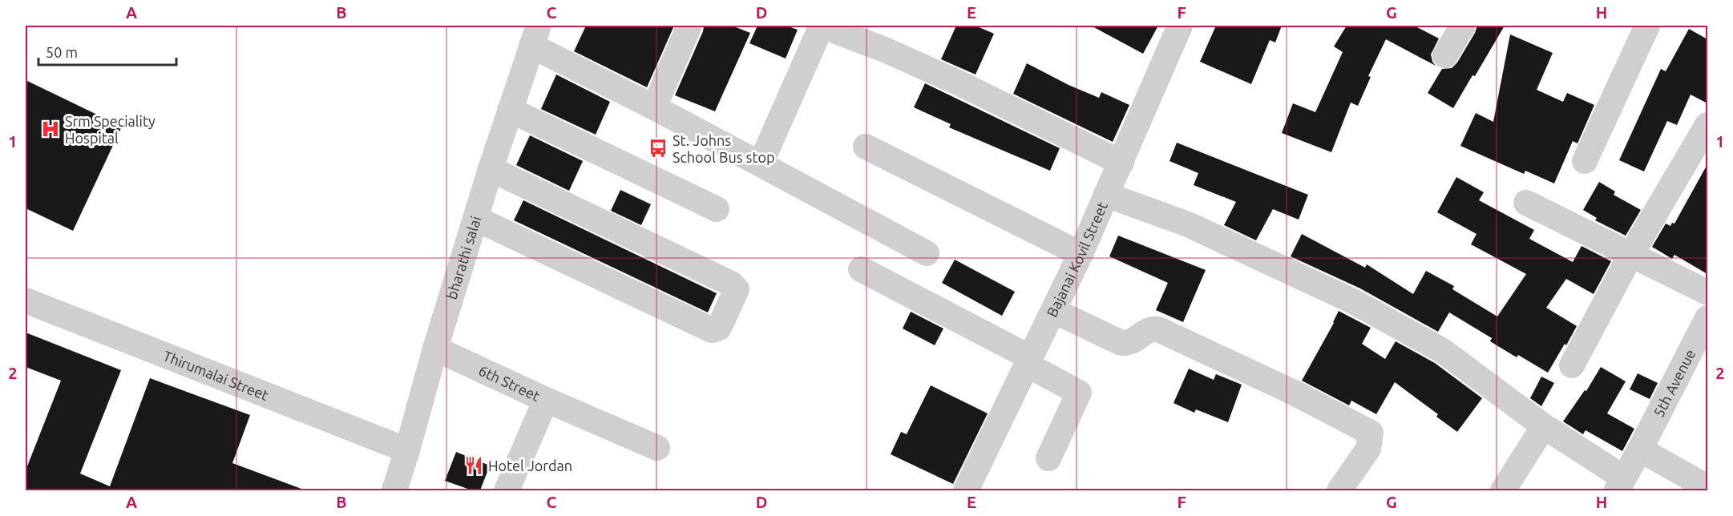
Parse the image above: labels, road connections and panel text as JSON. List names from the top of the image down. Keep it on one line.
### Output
{"streets":{"street":["bharathi salai","Bajanai Kovil Street","Thirumalai Street","6th Street","5th Avenue"]},"crossings":[["bharathi salai","Thirumalai Street"],["bharathi salai","6th Street"]],"places":{"hospital":["Srm Speciality Hospital"],"bus stop":["St. Johns School Bus stop"],"restaurant":["Hotel Jordan"]},"scale_bar":"50 m","grid":{"columns":["A","B","C","D","E","F","G","H"],"rows":["1","2"]}}
